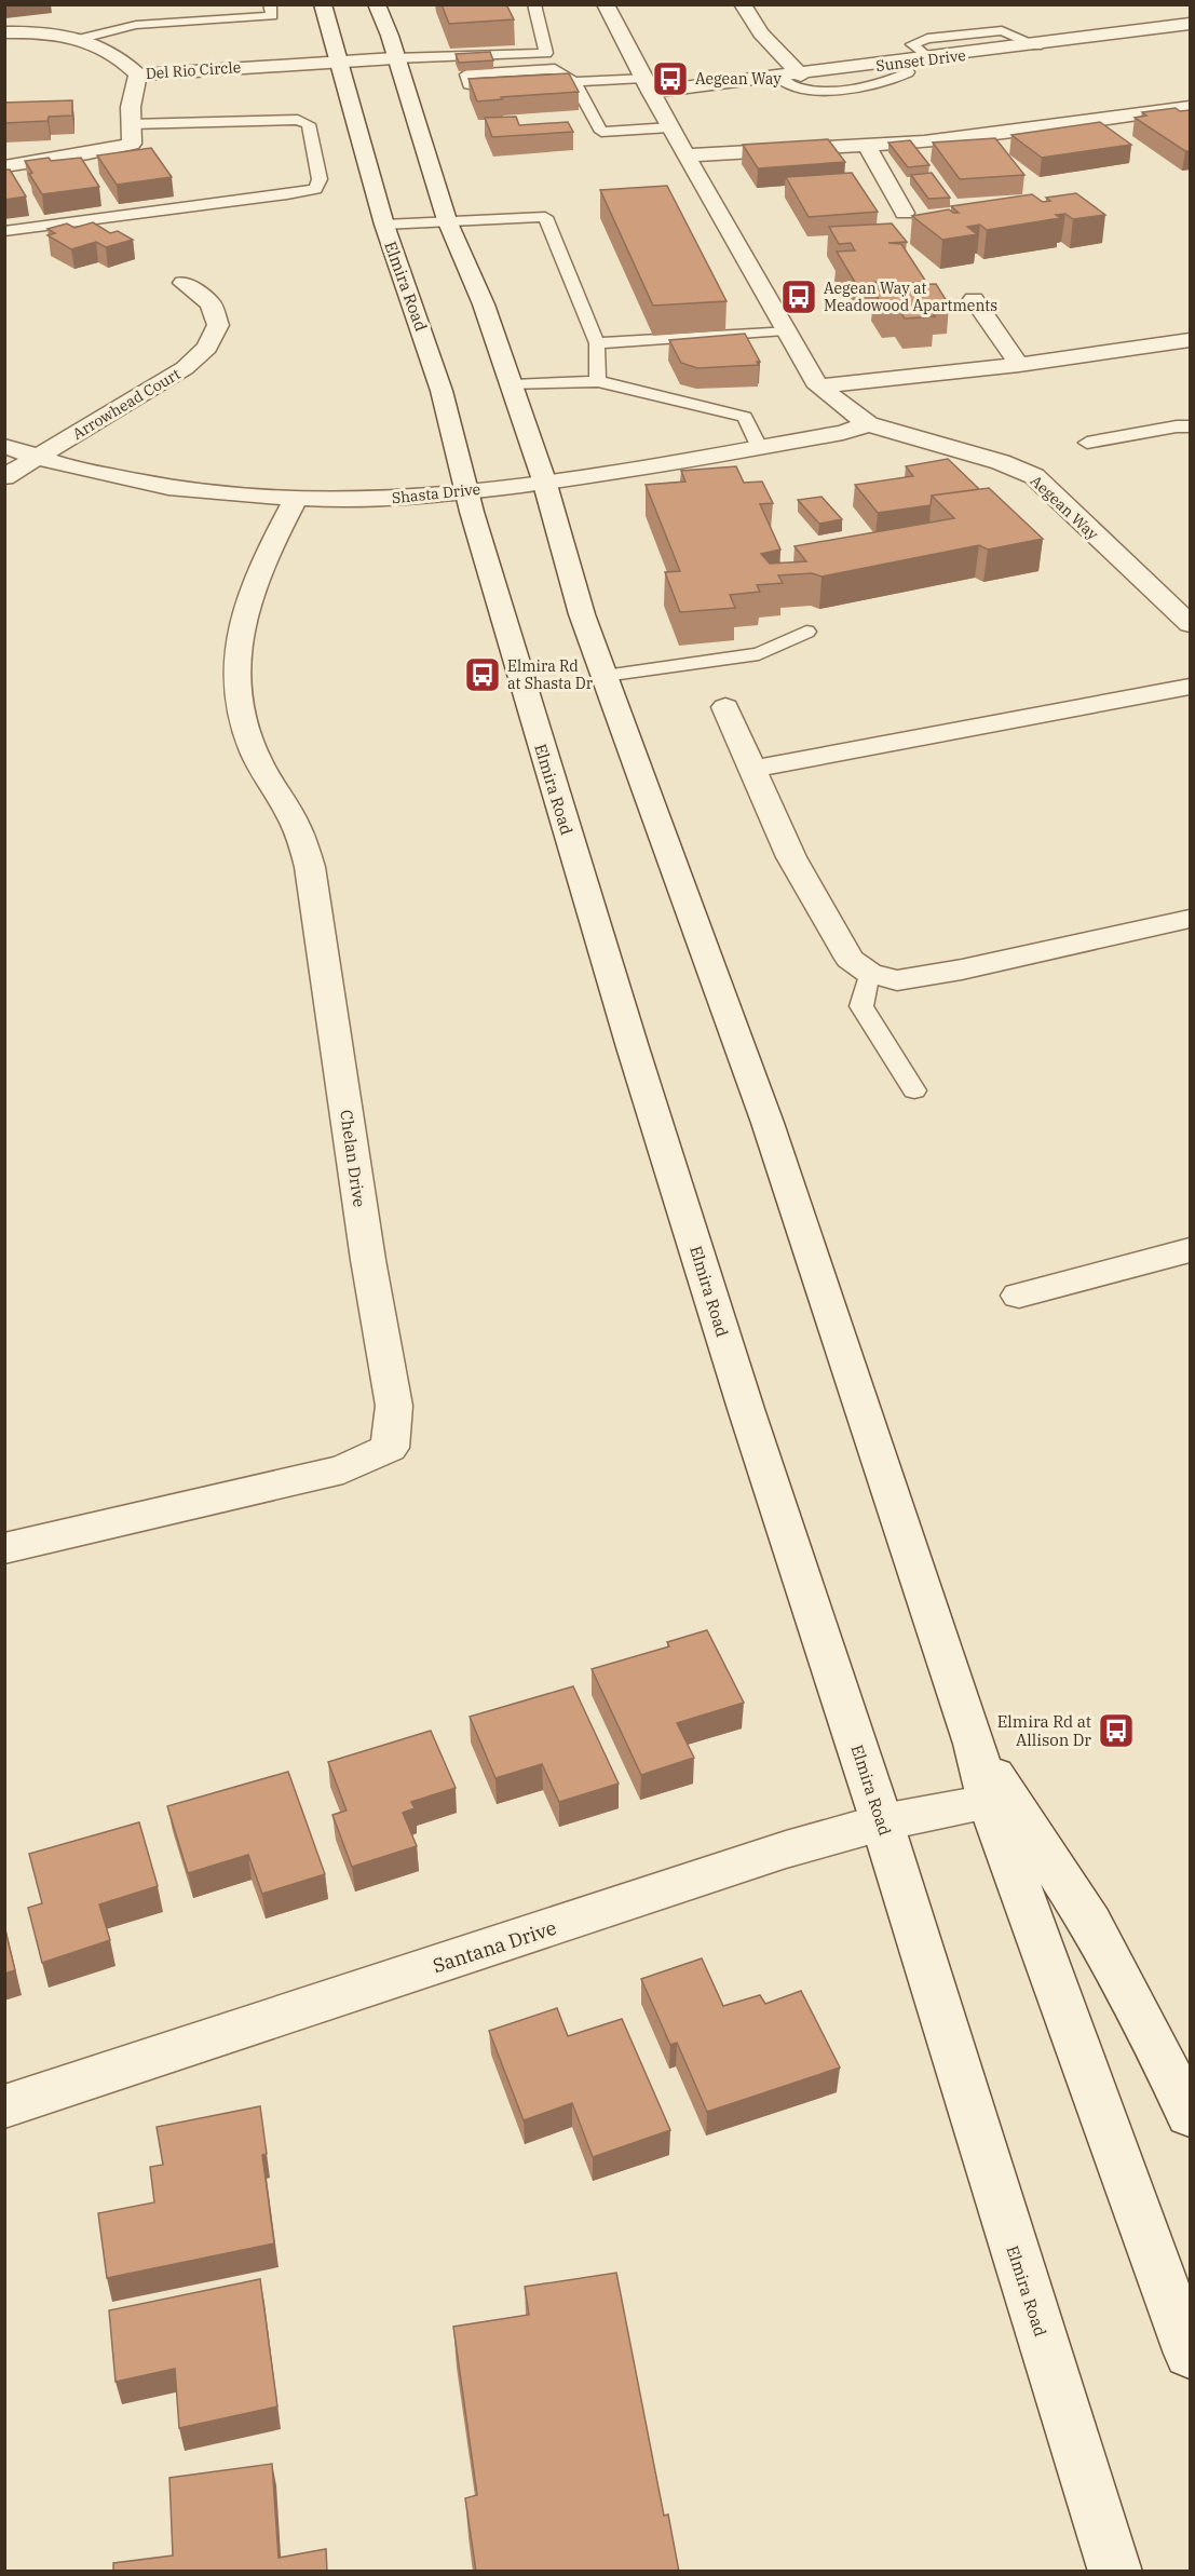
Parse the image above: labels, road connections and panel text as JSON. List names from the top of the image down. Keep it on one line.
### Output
{"streets":{"street":["Sunset Drive","Del Rio Circle","Elmira Road","Arrowhead Court","Shasta Drive","Aegean Way","Chelan Drive","Santana Drive"]},"crossings":[["Sunset Drive","Aegean Way"],["Del Rio Circle","Elmira Road"],["Elmira Road","Shasta Drive"],["Elmira Road","Santana Drive"],["Arrowhead Court","Shasta Drive"],["Shasta Drive","Aegean Way"],["Shasta Drive","Chelan Drive"]],"places":{"bus stop":["Aegean Way","Aegean Way at Meadowood Apartments","Elmira Rd at Shasta Dr","Elmira Rd at Allison Dr"]}}
